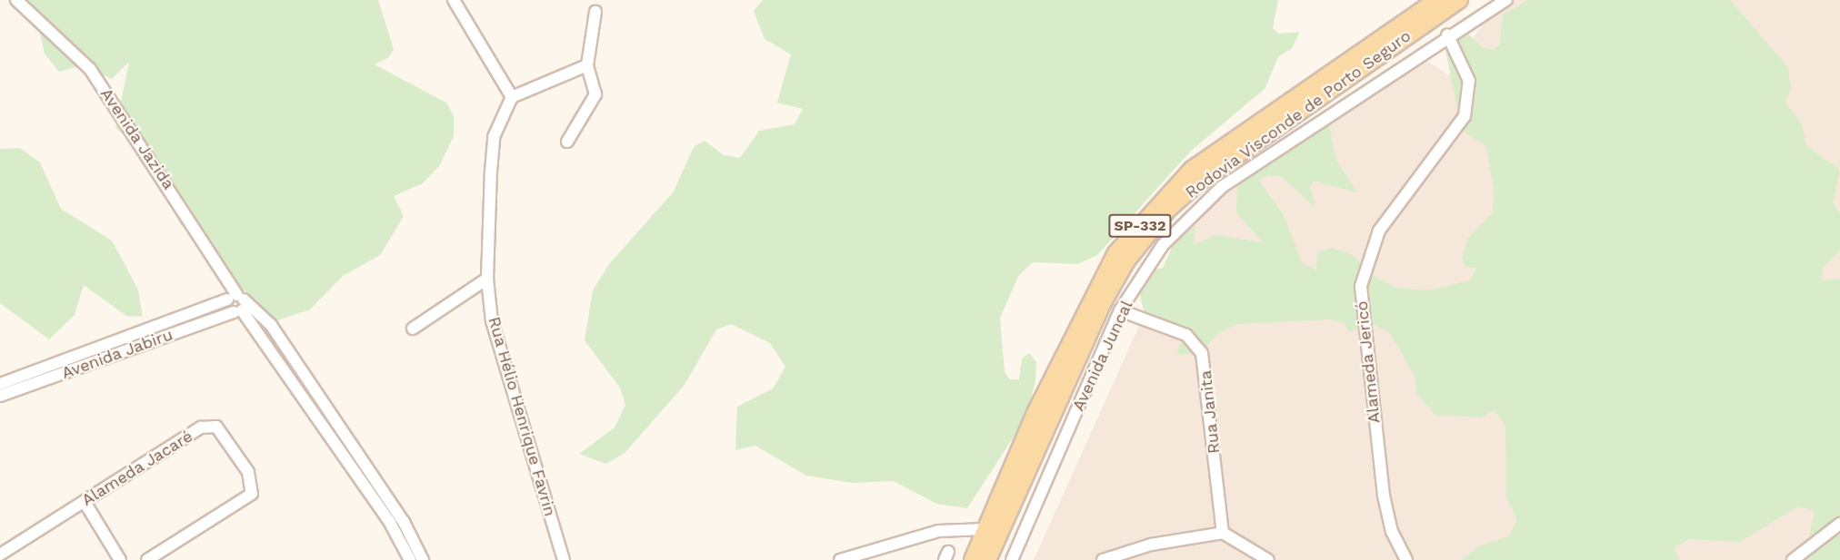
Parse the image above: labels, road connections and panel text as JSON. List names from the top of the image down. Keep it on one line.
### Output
{"streets":{"main road":["Rodovia Visconde de Porto Seguro","SP-332"],"street":["Avenida Jazida","Avenida Jabiru","Avenida Juncal","Alameda Jericó","Rua Janita","Rua Hélio Henrique Favrin","Alameda Jacaré"]},"crossings":[["Avenida Jazida","Avenida Jabiru"],["Avenida Juncal","Alameda Jericó"],["Avenida Juncal","Rua Janita"]]}
